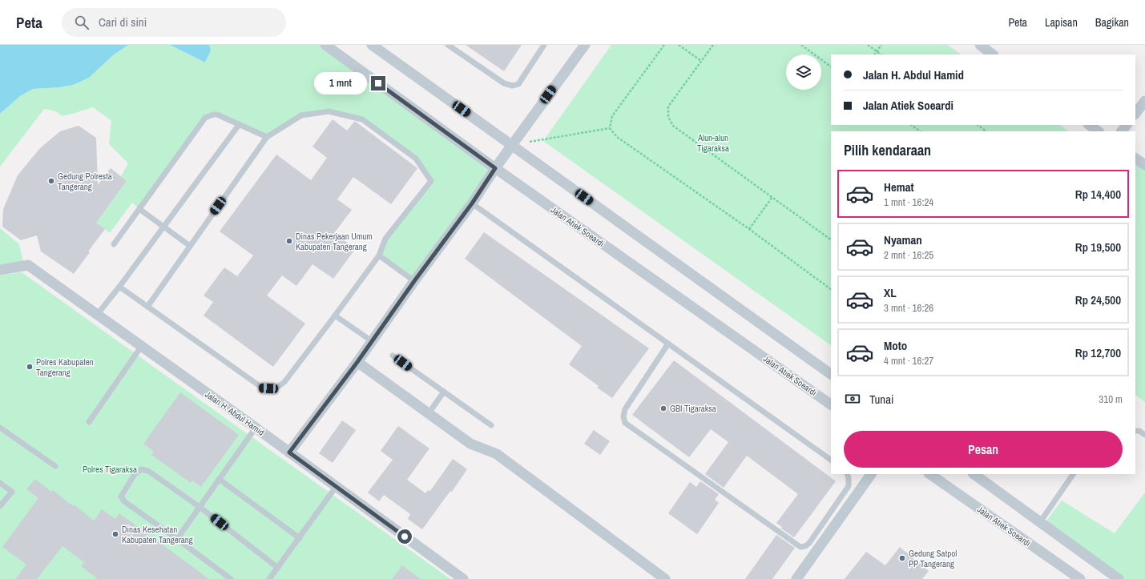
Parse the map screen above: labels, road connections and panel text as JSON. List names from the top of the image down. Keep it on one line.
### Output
{"streets":{"street":["Jalan Atiek Soeardi","Jalan H. Abdul Hamid"]},"parks":["Alun-alun Tigaraksa","Polres Tigaraksa"],"places":["Gedung Polresta Tangerang","Dinas Pekerjaan Umum Kabupaten Tangerang","Polres Kabupaten Tangerang","GBI Tigaraksa","Dinas Kesehatan Kabupaten Tangerang","Gedung Satpol PP Tangerang"],"page":{"header":"Peta","search":"Cari di sini","nav":["Peta","Lapisan","Bagikan"],"banner":["Jalan H. Abdul Hamid","Jalan Atiek Soeardi"],"bubble":"1 mnt","heading":"Pilih kendaraan","list":[{"name":"Hemat","note":"1 mnt · 16:24","value":"Rp 14,400"},{"name":"Nyaman","note":"2 mnt · 16:25","value":"Rp 19,500"},{"name":"XL","note":"3 mnt · 16:26","value":"Rp 24,500"},{"name":"Moto","note":"4 mnt · 16:27","value":"Rp 12,700"}],"pay":["Tunai","310 m"],"buttons":"Pesan"}}
